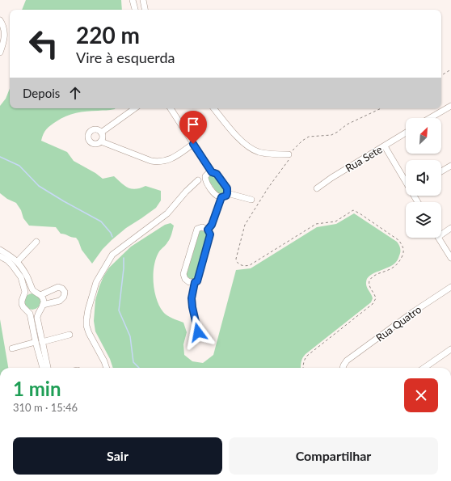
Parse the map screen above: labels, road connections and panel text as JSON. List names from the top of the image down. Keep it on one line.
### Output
{"streets":{"street":["Rua Sete","Rua Quatro"]},"north":"top right","page":{"turn":["220 m","Vire à esquerda"],"then":"Depois","heading":["1 min","310 m · 15:46"],"buttons":["Sair","Compartilhar"]}}
